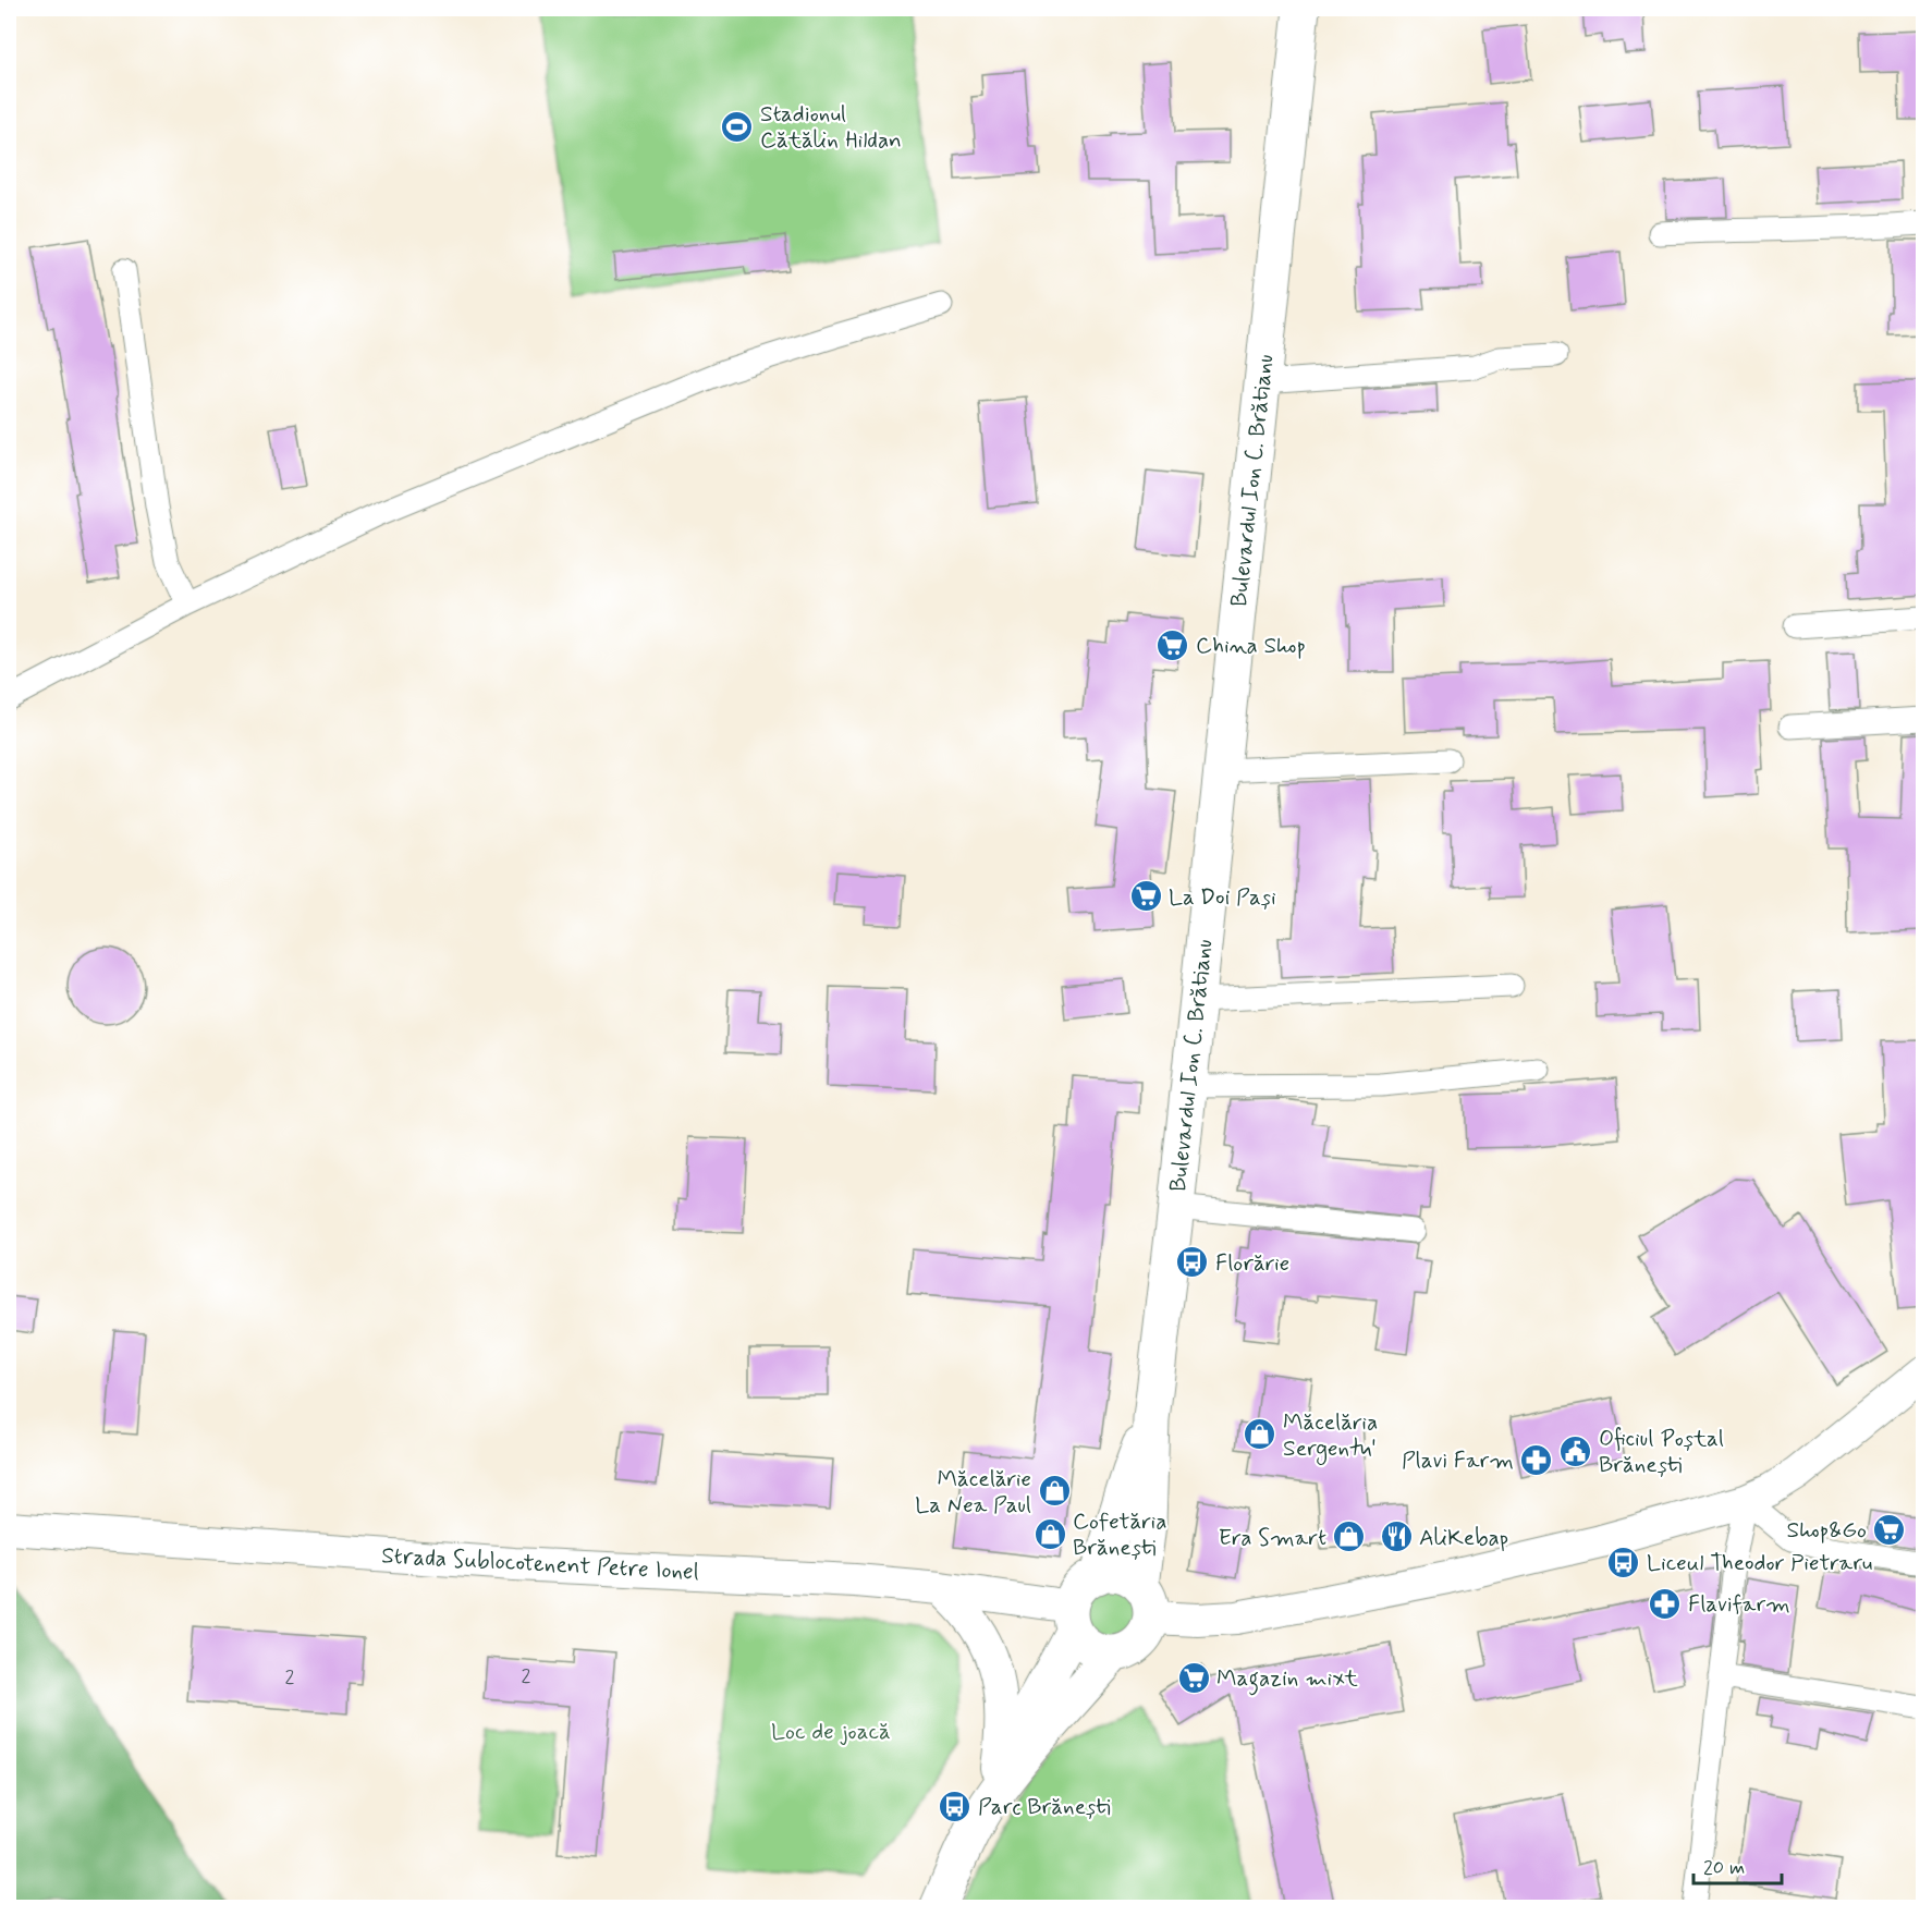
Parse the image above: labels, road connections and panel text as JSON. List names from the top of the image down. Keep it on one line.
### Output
{"streets":{"main road":["Bulevardul Ion C. Brătianu","Strada Sublocotenent Petre Ionel"]},"crossings":[["Bulevardul Ion C. Brătianu","Strada Sublocotenent Petre Ionel"]],"parks":["Loc de joacă"],"places":{"sports":["Stadionul Cătălin Hildan"],"supermarket":["China Shop","La Doi Pași","Shop&Go","Magazin mixt"],"bus stop":["Florărie","Liceul Theodor Pietraru","Parc Brănești"],"shop":["Măcelăria Sergentu'","Măcelărie La Nea Paul","Cofetăria Brănești","Era Smart"],"public building":["Oficiul Poștal Brănești"],"pharmacy":["Plavi Farm","Flavifarm"],"restaurant":["AliKebap"]},"house_numbers":["2","2"],"scale_bar":"20 m"}
